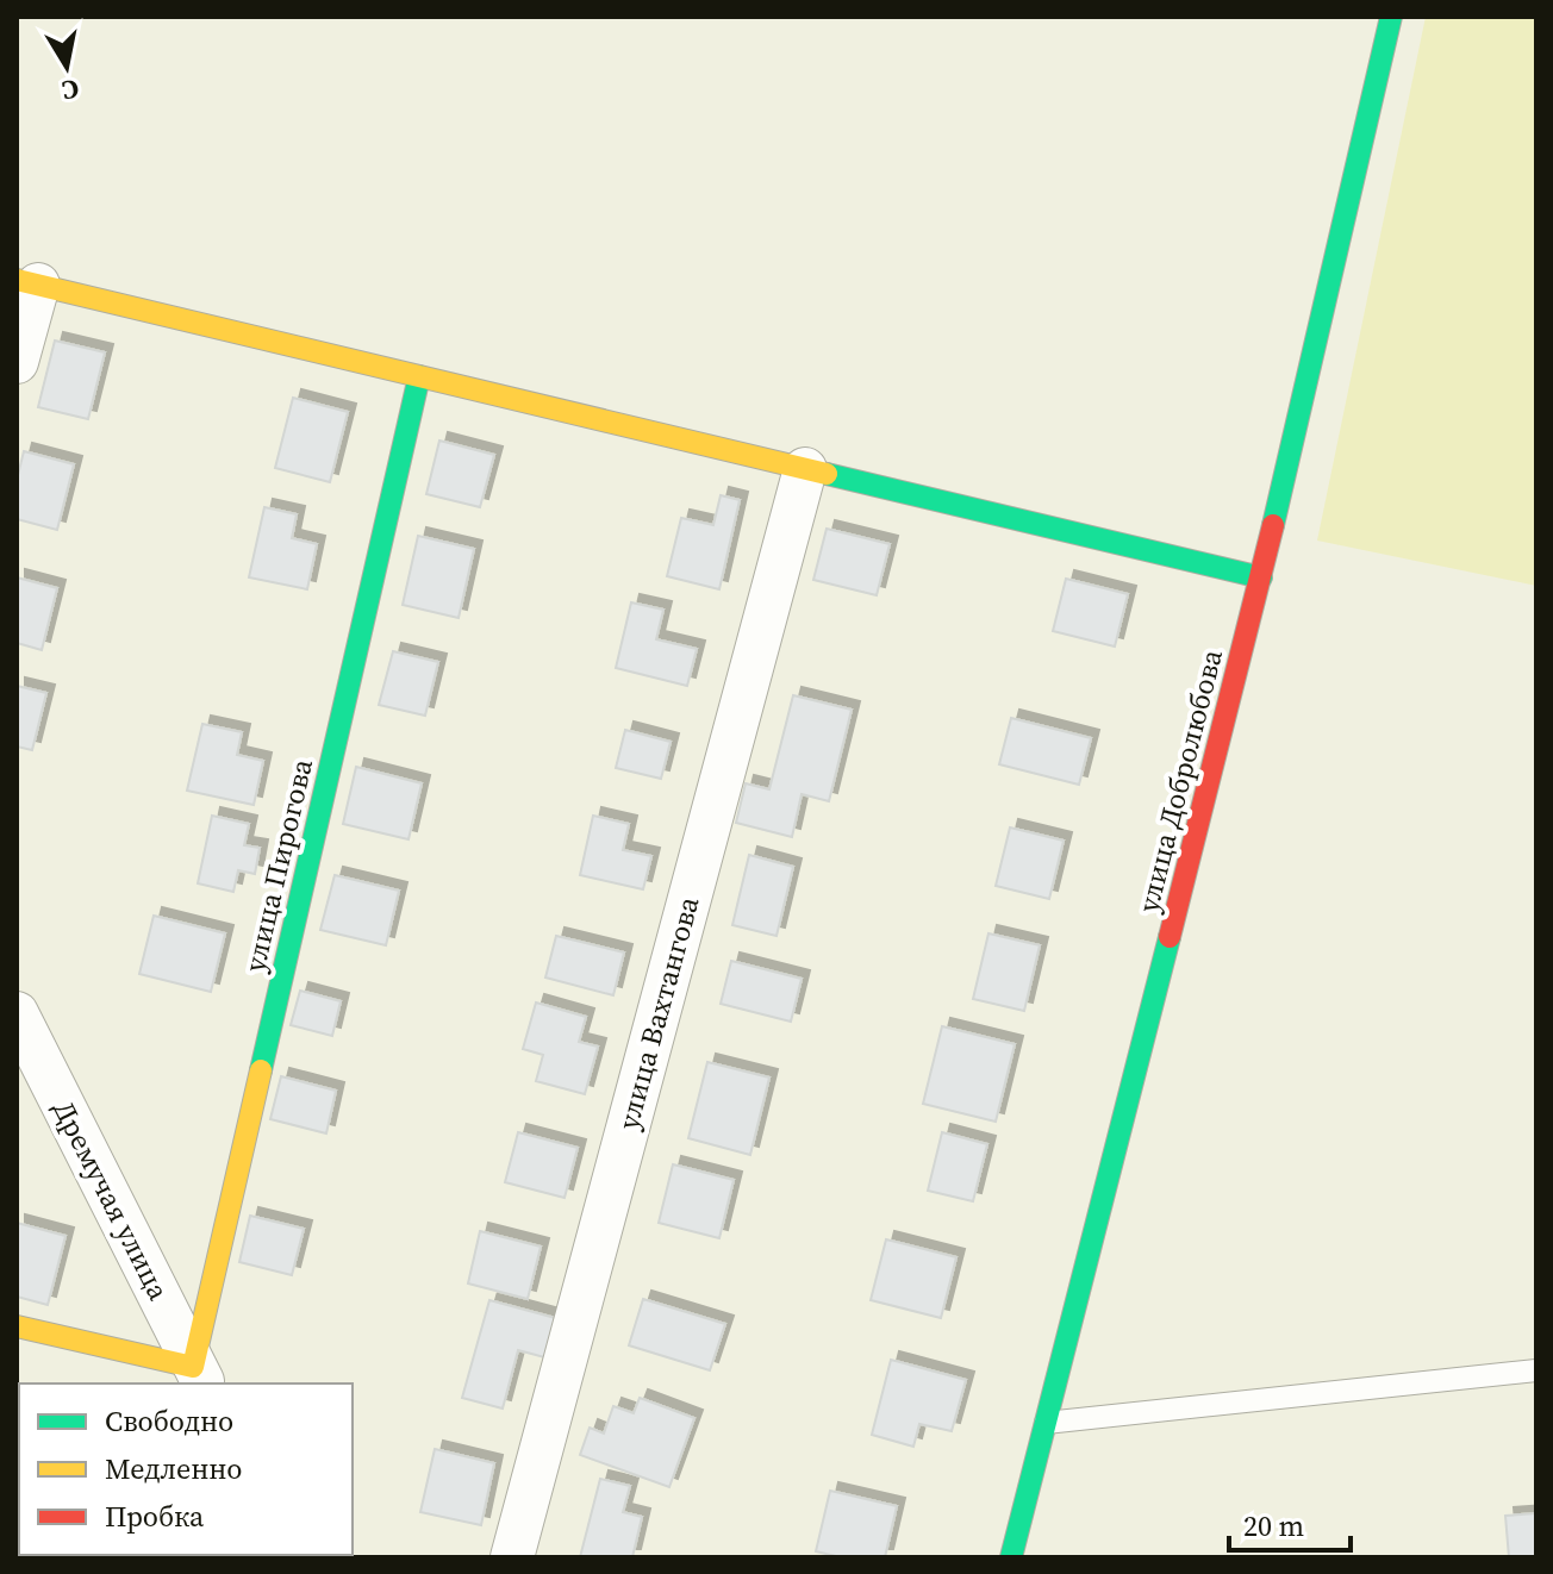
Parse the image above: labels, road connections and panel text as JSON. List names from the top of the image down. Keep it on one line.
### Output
{"streets":{"street":["улица Добролюбова","улица Пирогова","улица Вахтангова","Дремучая улица"]},"crossings":[["улица Пирогова","Дремучая улица"]],"legend":["Свободно","Медленно","Пробка"],"scale_bar":"20 m","north":"bottom"}
